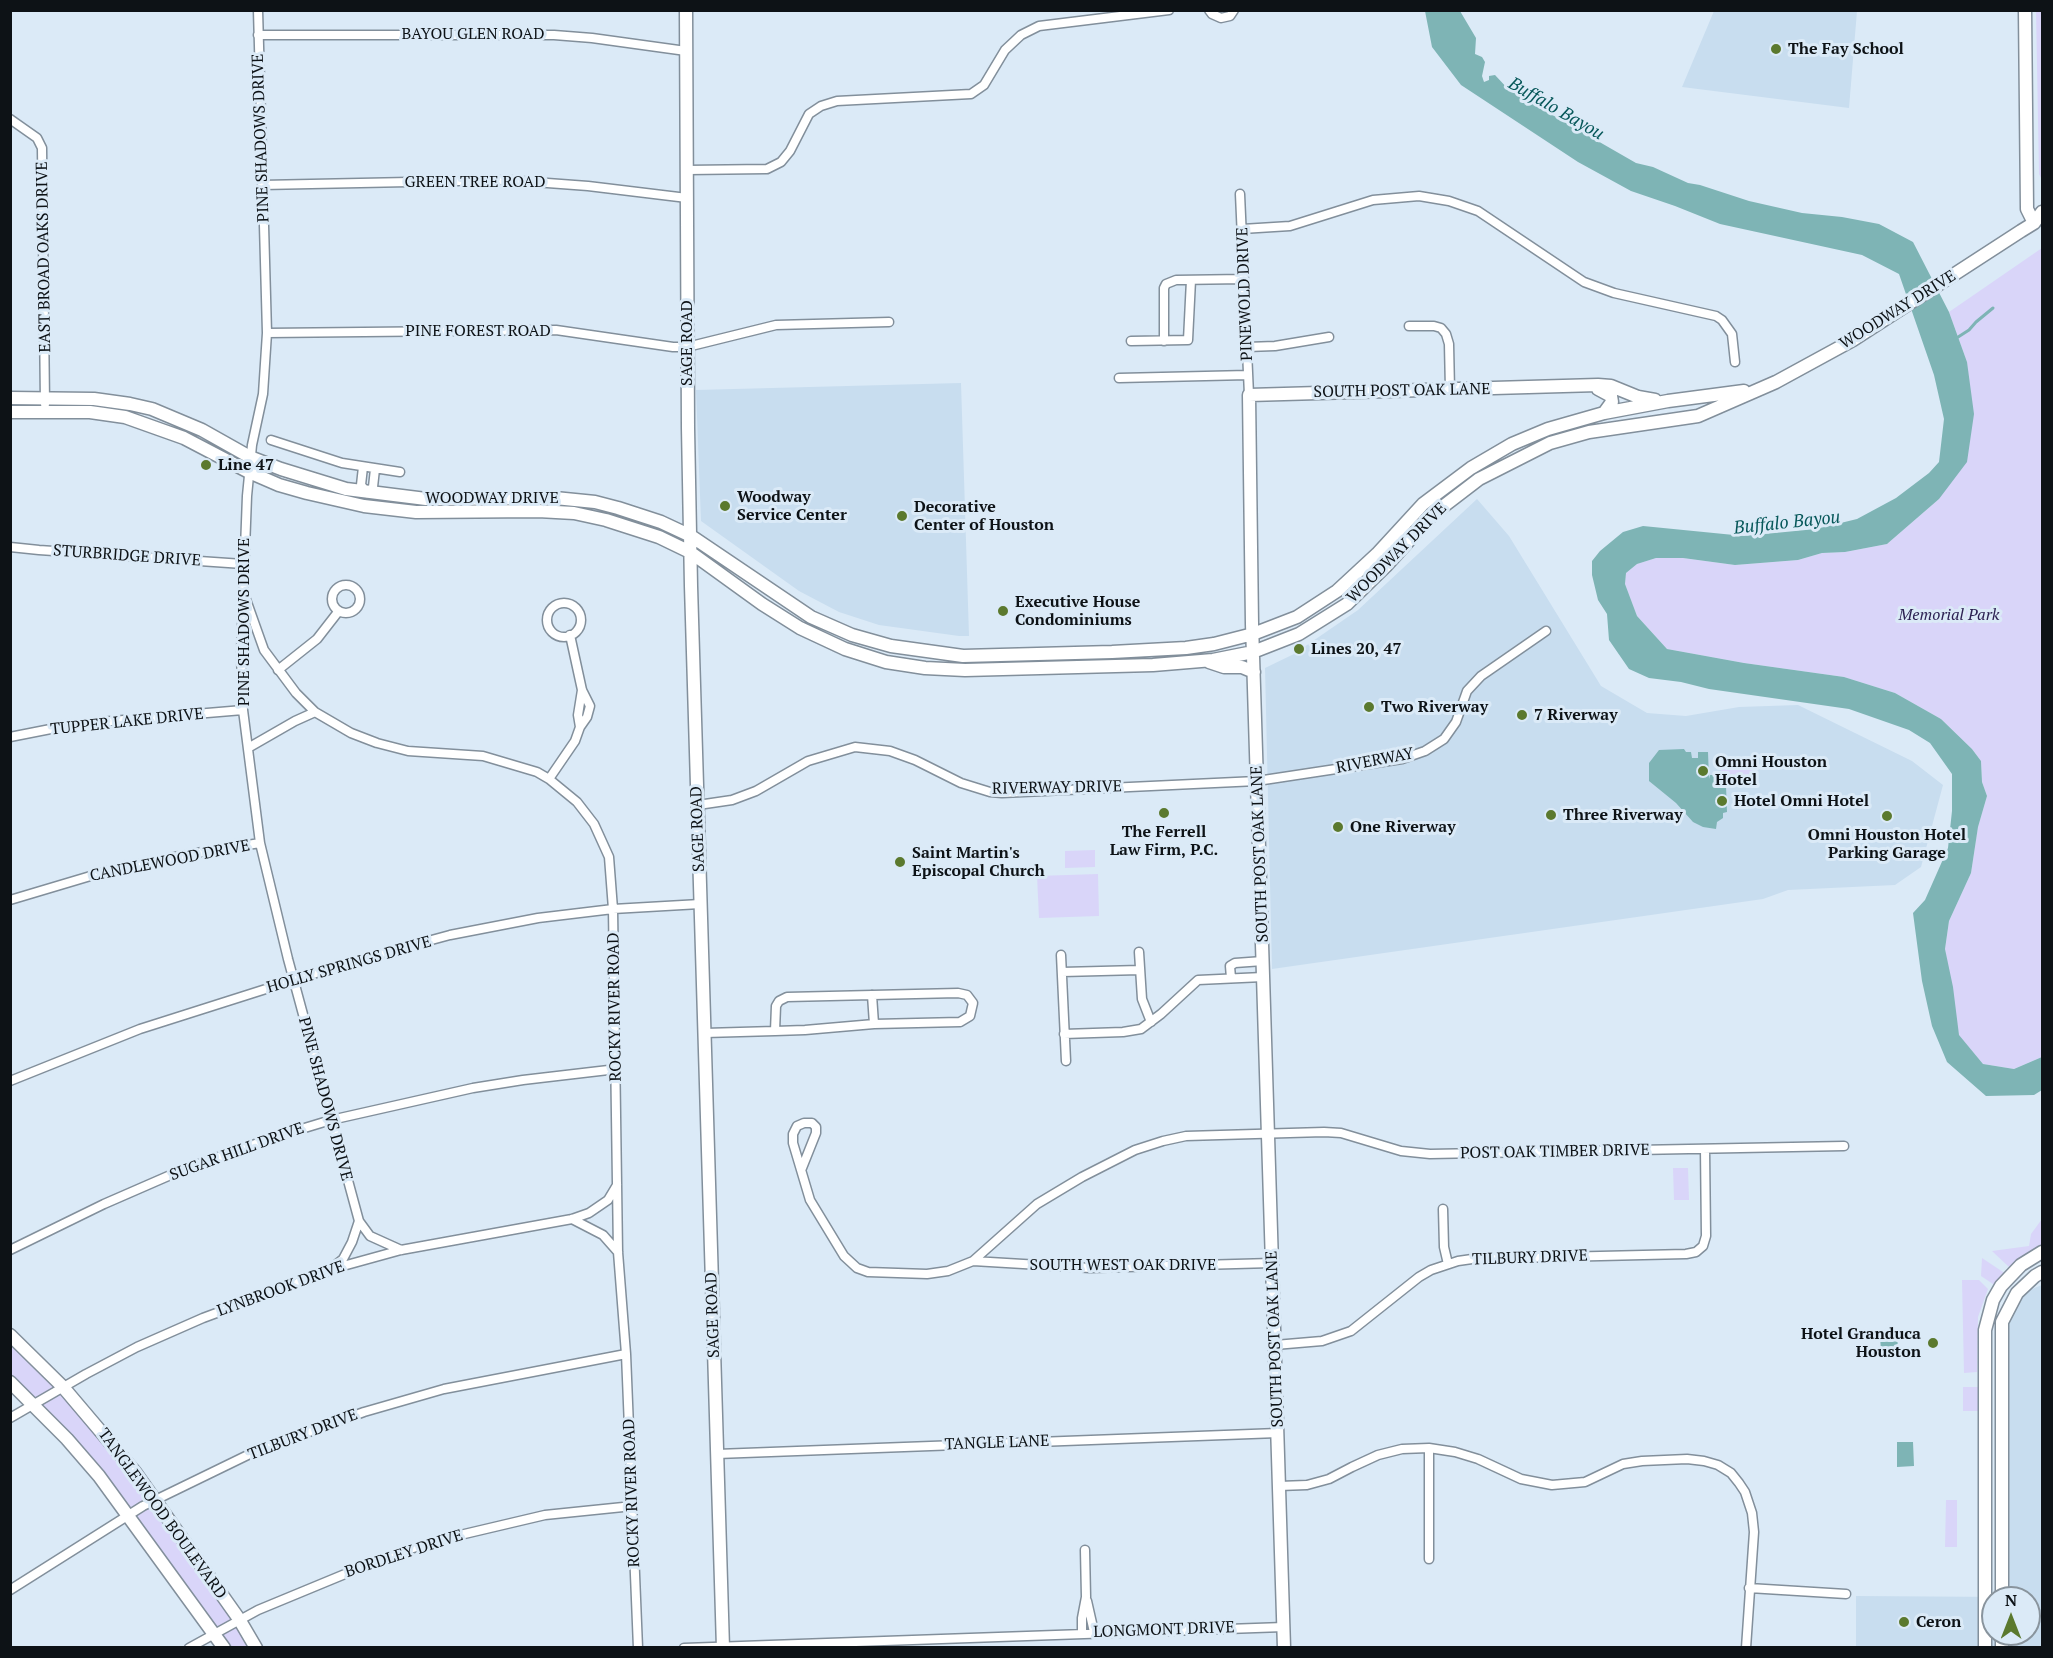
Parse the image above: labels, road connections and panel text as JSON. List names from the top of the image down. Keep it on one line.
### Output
{"streets":{"main road":["WOODWAY DRIVE","SAGE ROAD","SOUTH POST OAK LANE","TANGLEWOOD BOULEVARD"],"street":["BAYOU GLEN ROAD","PINE SHADOWS DRIVE","GREEN TREE ROAD","EAST BROAD OAKS DRIVE","PINEWOLD DRIVE","PINE FOREST ROAD","STURBRIDGE DRIVE","TUPPER LAKE DRIVE","RIVERWAY","RIVERWAY DRIVE","CANDLEWOOD DRIVE","HOLLY SPRINGS DRIVE","ROCKY RIVER ROAD","SUGAR HILL DRIVE","POST OAK TIMBER DRIVE","TILBURY DRIVE","SOUTH WEST OAK DRIVE","LYNBROOK DRIVE","TANGLE LANE","BORDLEY DRIVE","LONGMONT DRIVE"]},"crossings":[["BAYOU GLEN ROAD","PINE SHADOWS DRIVE"],["BAYOU GLEN ROAD","SAGE ROAD"],["PINE SHADOWS DRIVE","GREEN TREE ROAD"],["PINE SHADOWS DRIVE","WOODWAY DRIVE"],["PINE SHADOWS DRIVE","PINE FOREST ROAD"],["PINE SHADOWS DRIVE","STURBRIDGE DRIVE"],["PINE SHADOWS DRIVE","TUPPER LAKE DRIVE"],["PINE SHADOWS DRIVE","CANDLEWOOD DRIVE"],["PINE SHADOWS DRIVE","HOLLY SPRINGS DRIVE"],["PINE SHADOWS DRIVE","ROCKY RIVER ROAD"],["PINE SHADOWS DRIVE","SUGAR HILL DRIVE"],["GREEN TREE ROAD","SAGE ROAD"],["EAST BROAD OAKS DRIVE","WOODWAY DRIVE"],["PINEWOLD DRIVE","SOUTH POST OAK LANE"],["WOODWAY DRIVE","SAGE ROAD"],["WOODWAY DRIVE","SOUTH POST OAK LANE"],["PINE FOREST ROAD","SAGE ROAD"],["SAGE ROAD","RIVERWAY DRIVE"],["SAGE ROAD","HOLLY SPRINGS DRIVE"],["SAGE ROAD","TANGLE LANE"],["SAGE ROAD","LONGMONT DRIVE"],["SOUTH POST OAK LANE","RIVERWAY"],["SOUTH POST OAK LANE","RIVERWAY DRIVE"],["SOUTH POST OAK LANE","POST OAK TIMBER DRIVE"],["SOUTH POST OAK LANE","TILBURY DRIVE"],["SOUTH POST OAK LANE","SOUTH WEST OAK DRIVE"],["SOUTH POST OAK LANE","TANGLE LANE"],["SOUTH POST OAK LANE","LONGMONT DRIVE"],["RIVERWAY","RIVERWAY DRIVE"],["HOLLY SPRINGS DRIVE","ROCKY RIVER ROAD"],["ROCKY RIVER ROAD","SUGAR HILL DRIVE"],["ROCKY RIVER ROAD","TILBURY DRIVE"],["ROCKY RIVER ROAD","LYNBROOK DRIVE"],["ROCKY RIVER ROAD","BORDLEY DRIVE"],["POST OAK TIMBER DRIVE","TILBURY DRIVE"],["POST OAK TIMBER DRIVE","SOUTH WEST OAK DRIVE"],["TILBURY DRIVE","TANGLEWOOD BOULEVARD"],["LYNBROOK DRIVE","TANGLEWOOD BOULEVARD"],["TANGLEWOOD BOULEVARD","BORDLEY DRIVE"]],"water":["Buffalo Bayou"],"parks":["Memorial Park"],"places":["The Fay School","Line 47","Woodway Service Center","Decorative Center of Houston","Executive House Condominiums","Lines 20, 47","Two Riverway","7 Riverway","Omni Houston Hotel","Hotel Omni Hotel","The Ferrell Law Firm, P.C.","Three Riverway","Omni Houston Hotel Parking Garage","One Riverway","Saint Martin's Episcopal Church","Hotel Granduca Houston","Ceron"],"north":"top"}
